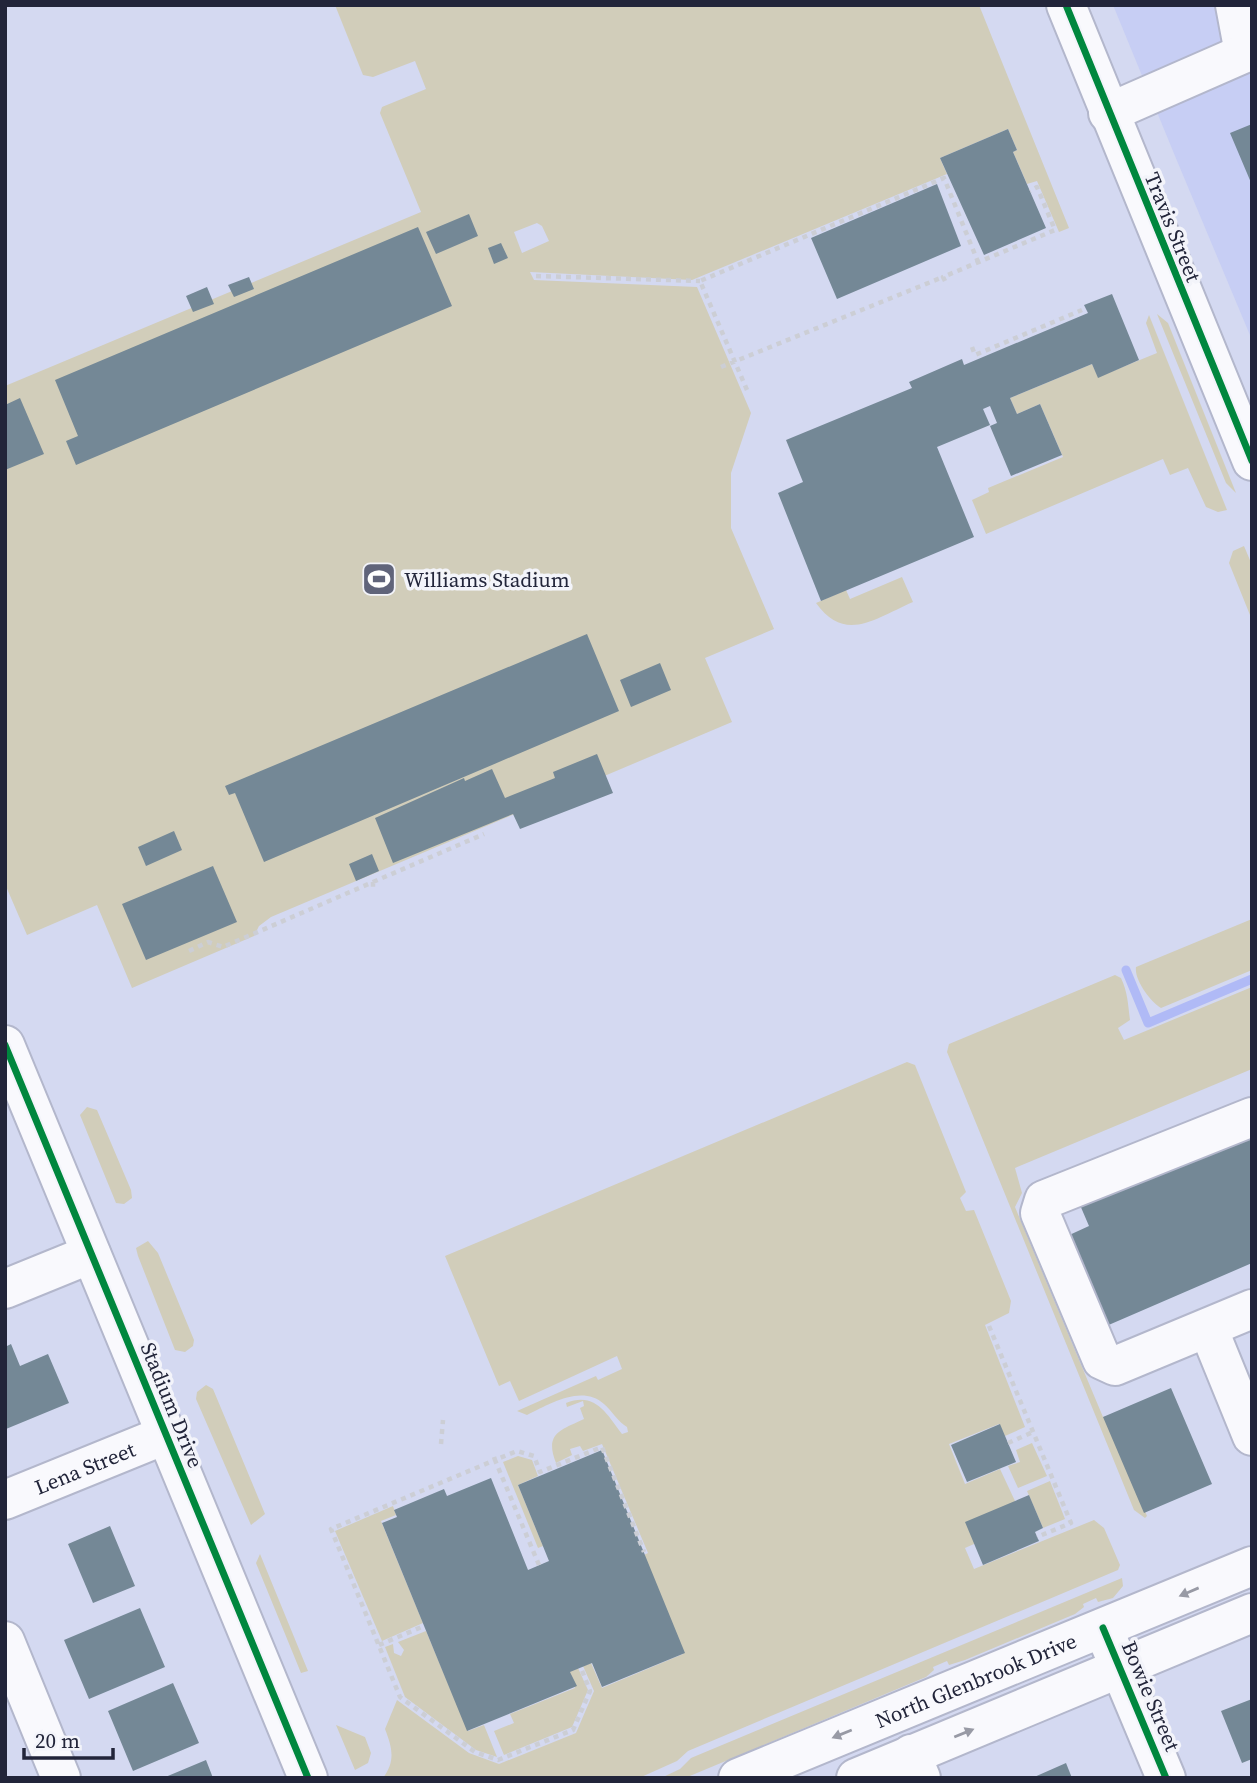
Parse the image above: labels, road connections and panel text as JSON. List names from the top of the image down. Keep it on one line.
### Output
{"streets":{"street":["Travis Street","Stadium Drive","Lena Street","North Glenbrook Drive","Bowie Street"]},"crossings":[["Stadium Drive","Lena Street"],["North Glenbrook Drive","Bowie Street"]],"places":{"sports":["Williams Stadium"]},"scale_bar":"20 m"}
